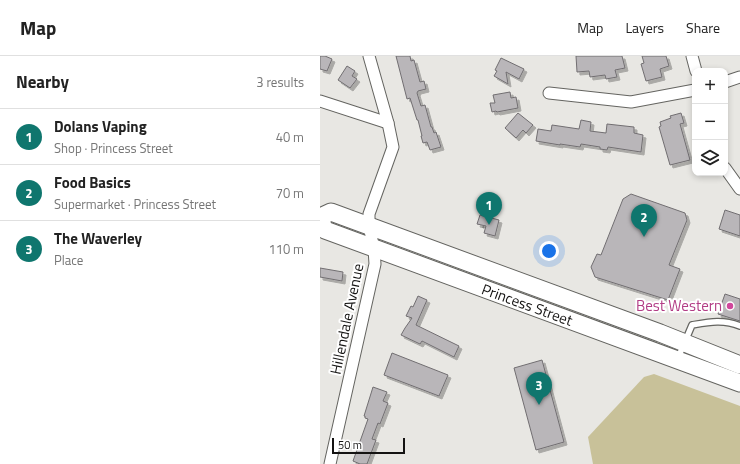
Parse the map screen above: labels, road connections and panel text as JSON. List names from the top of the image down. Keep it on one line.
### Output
{"streets":{"main road":["Princess Street"],"street":["Hillendale Avenue"]},"crossings":[["Princess Street","Hillendale Avenue"]],"places":["Best Western"],"scale_bar":"50 m","page":{"header":"Map","nav":["Map","Layers","Share"],"heading":["Nearby","3 results"],"map_buttons":["+","−"],"list":[{"mark":"1","name":"Dolans Vaping","note":"Shop · Princess Street","value":"40 m"},{"mark":"2","name":"Food Basics","note":"Supermarket · Princess Street","value":"70 m"},{"mark":"3","name":"The Waverley","note":"Place","value":"110 m"}],"pins":["1","2","3"],"scale":"50 m"}}
